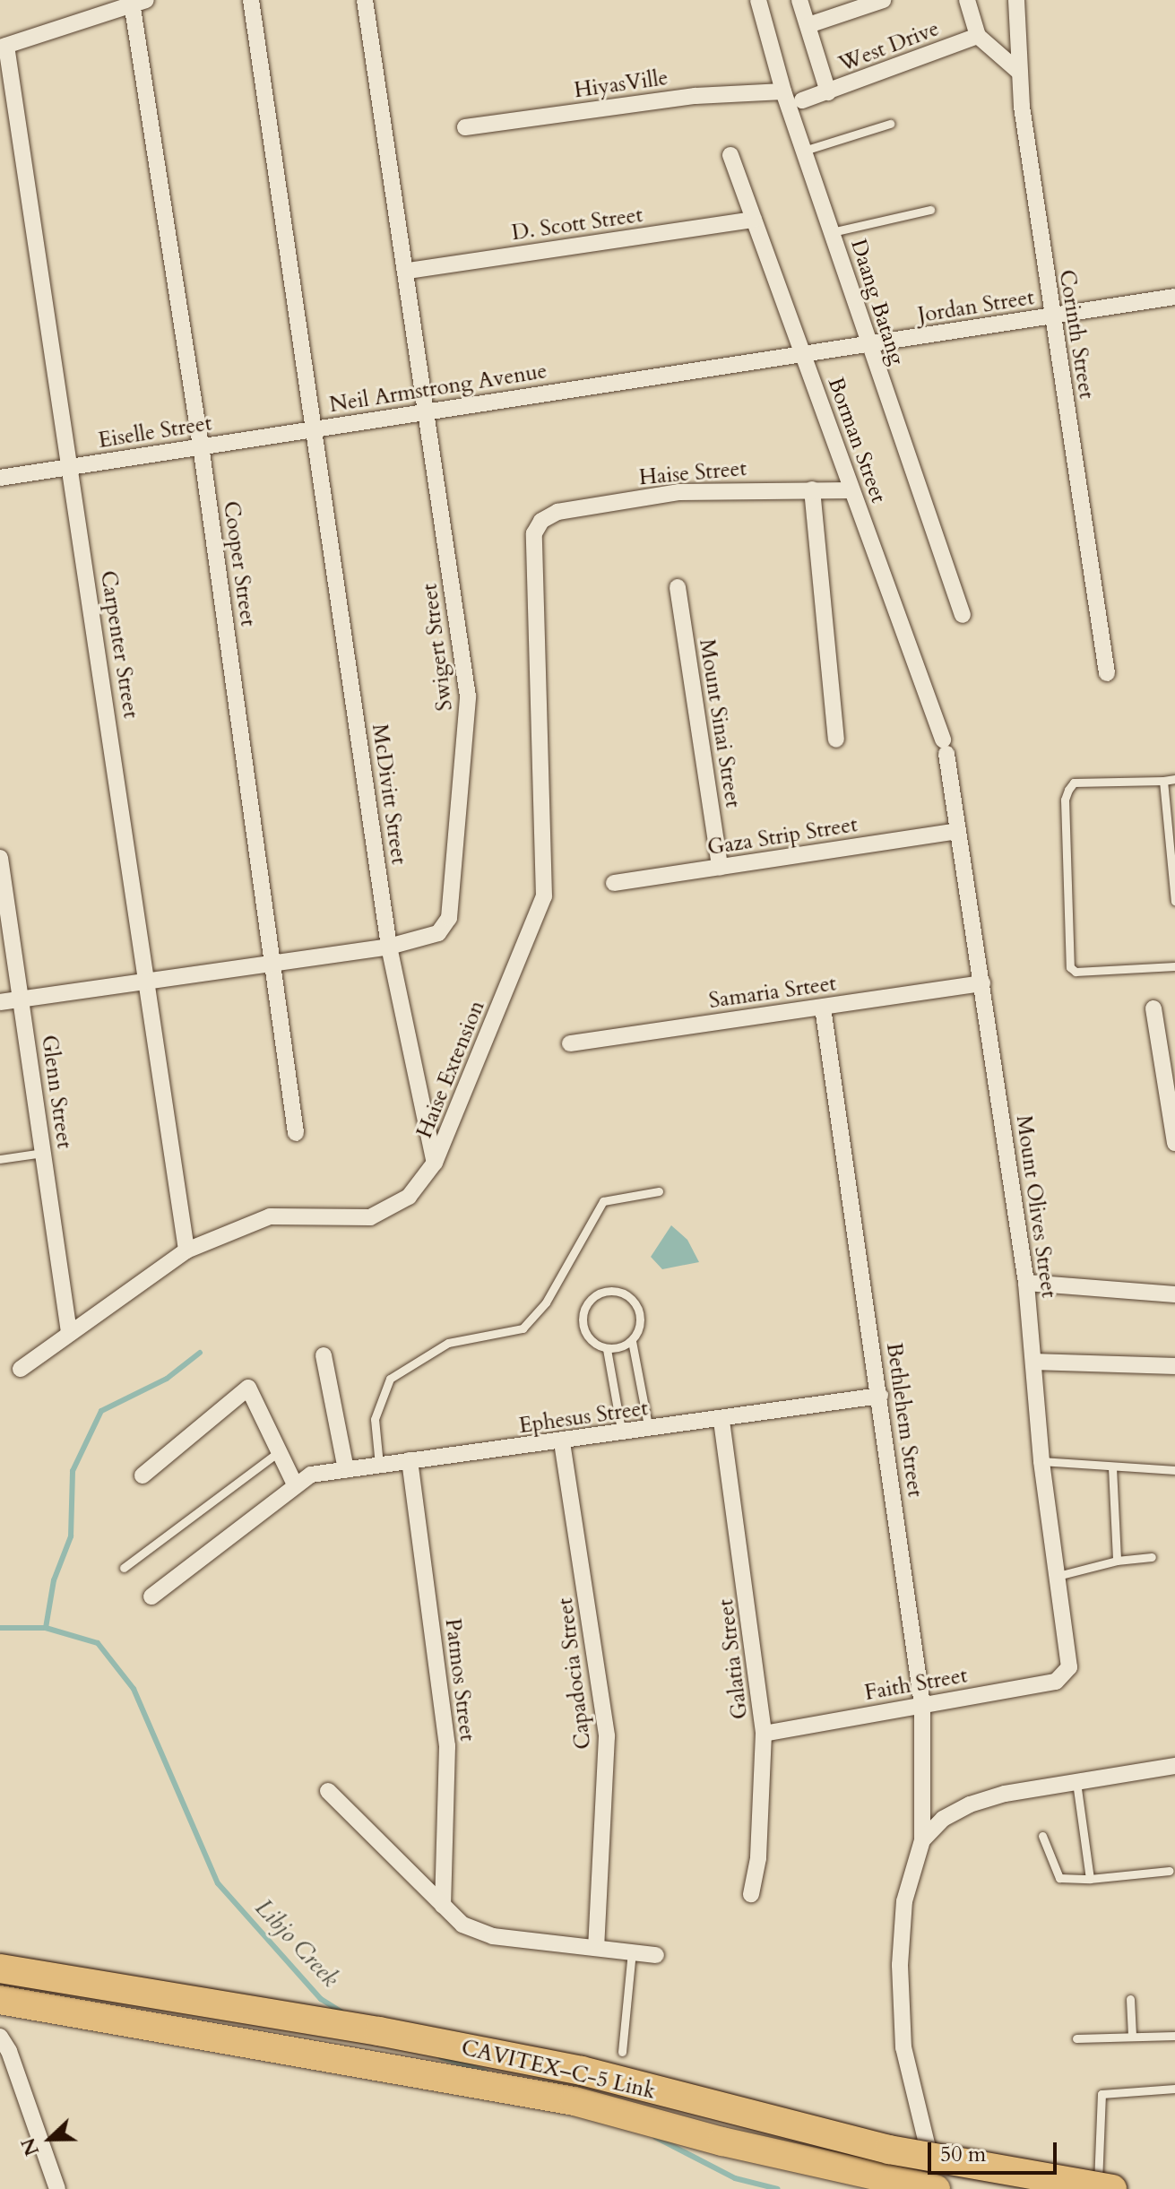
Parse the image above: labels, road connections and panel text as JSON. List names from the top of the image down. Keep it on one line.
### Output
{"streets":{"highway":["CAVITEX–C-5 Link"],"street":["West Drive","HiyasVille","D. Scott Street","Daang Batang","Jordan Street","Corinth Street","Neil Armstrong Avenue","Eiselle Street","Borman Street","Haise Street","Cooper Street","Carpenter Street","Swigert Street","Mount Sinai Street","McDivitt Street","Gaza Strip Street","Samaria Srteet","Haise Extension","Glenn Street","Mount Olives Street","Ephesus Street","Bethlehem Street","Galatia Street","Capadocia Street","Patmos Street","Faith Street"]},"crossings":[["HiyasVille","Daang Batang"],["D. Scott Street","Borman Street"],["D. Scott Street","Swigert Street"],["Daang Batang","Jordan Street"],["Daang Batang","Neil Armstrong Avenue"],["Jordan Street","Corinth Street"],["Jordan Street","Neil Armstrong Avenue"],["Neil Armstrong Avenue","Eiselle Street"],["Neil Armstrong Avenue","Borman Street"],["Neil Armstrong Avenue","Swigert Street"],["Neil Armstrong Avenue","McDivitt Street"],["Eiselle Street","Cooper Street"],["Eiselle Street","Carpenter Street"],["Eiselle Street","McDivitt Street"],["Borman Street","Haise Street"],["Borman Street","Mount Olives Street"],["Haise Street","Haise Extension"],["Cooper Street","Swigert Street"],["Carpenter Street","Swigert Street"],["Carpenter Street","Haise Extension"],["Swigert Street","McDivitt Street"],["Swigert Street","Glenn Street"],["Mount Sinai Street","Gaza Strip Street"],["McDivitt Street","Haise Extension"],["Gaza Strip Street","Mount Olives Street"],["Samaria Srteet","Mount Olives Street"],["Samaria Srteet","Bethlehem Street"],["Haise Extension","Glenn Street"],["Mount Olives Street","Faith Street"],["Ephesus Street","Bethlehem Street"],["Ephesus Street","Galatia Street"],["Ephesus Street","Capadocia Street"],["Ephesus Street","Patmos Street"],["Bethlehem Street","Faith Street"],["Galatia Street","Faith Street"]],"water":["Libjo Creek"],"scale_bar":"50 m","north":"left"}
